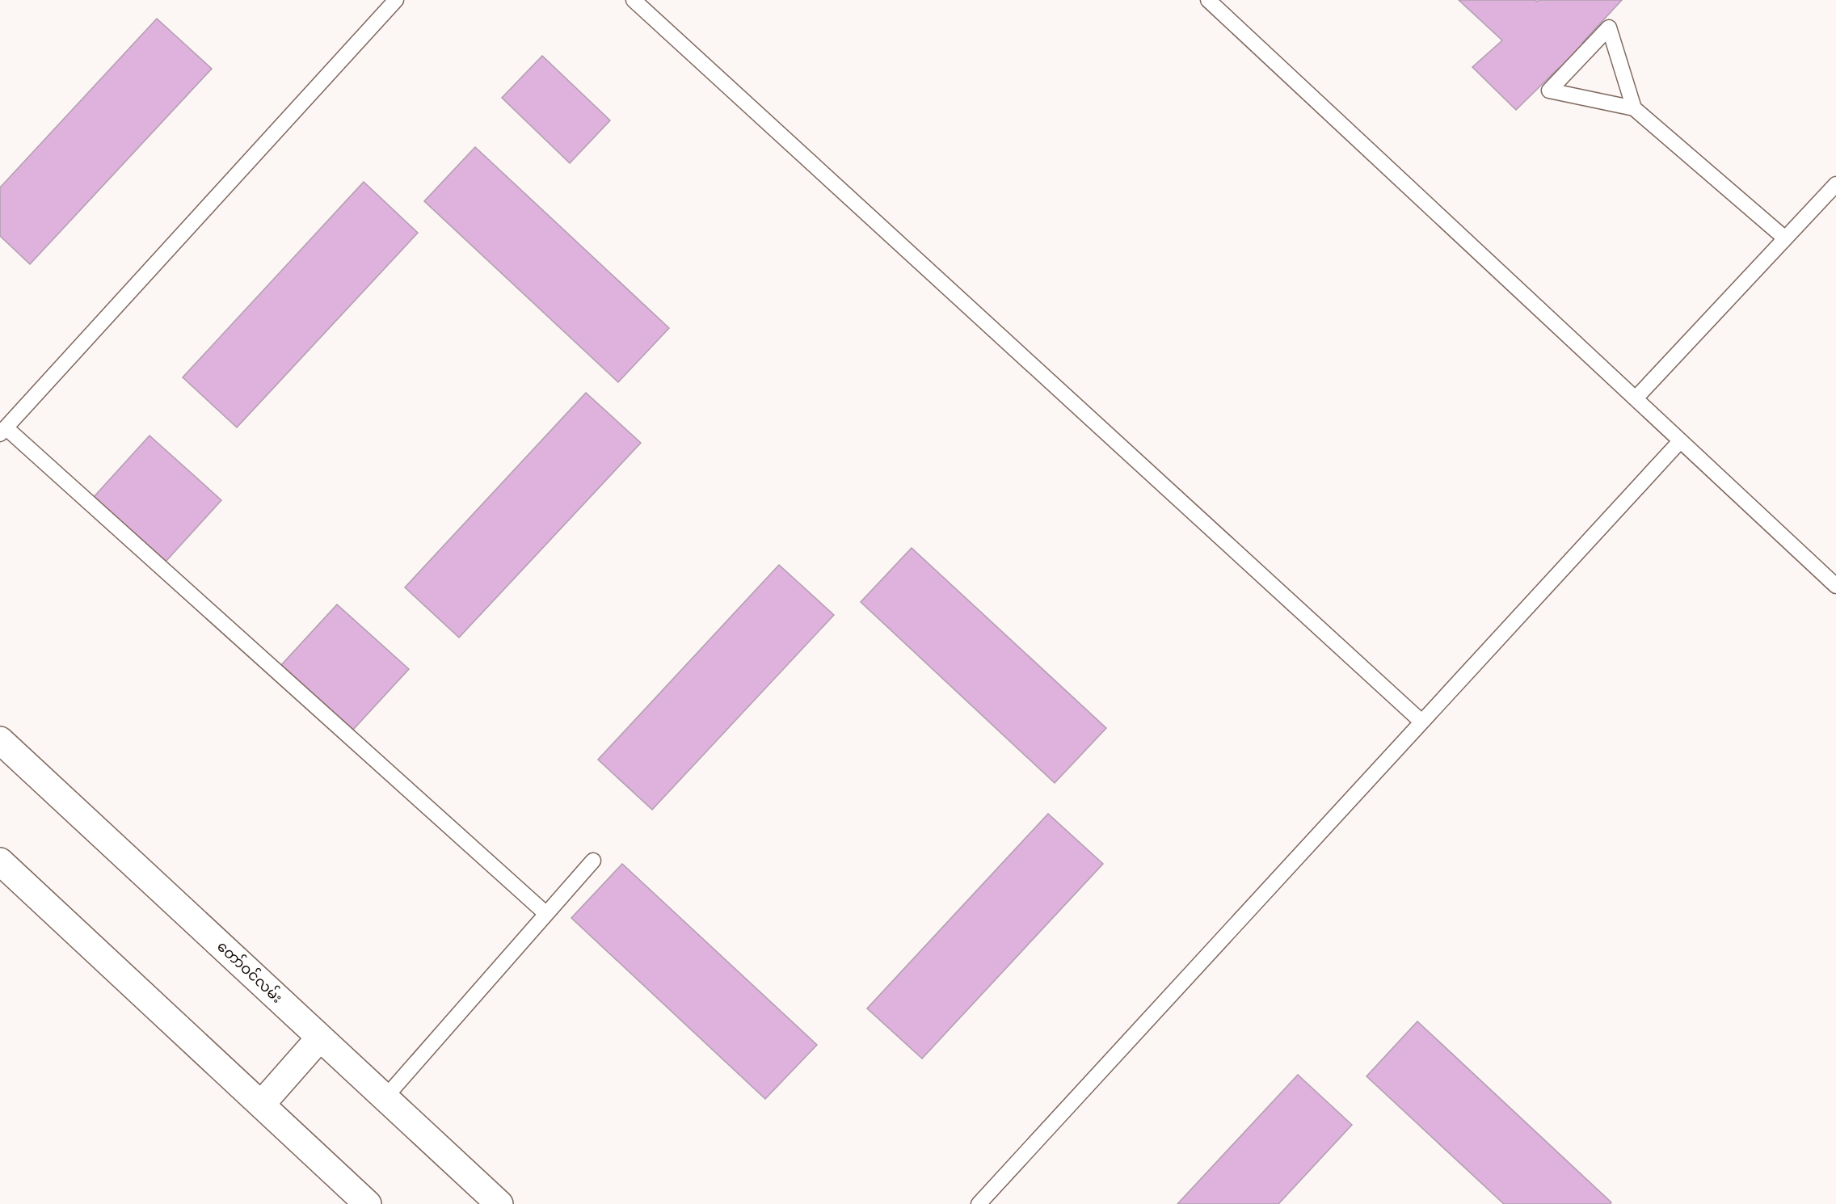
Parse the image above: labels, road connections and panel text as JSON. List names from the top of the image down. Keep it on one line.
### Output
{"streets":{"street":["တော်ဝင်လမ်း"]}}
